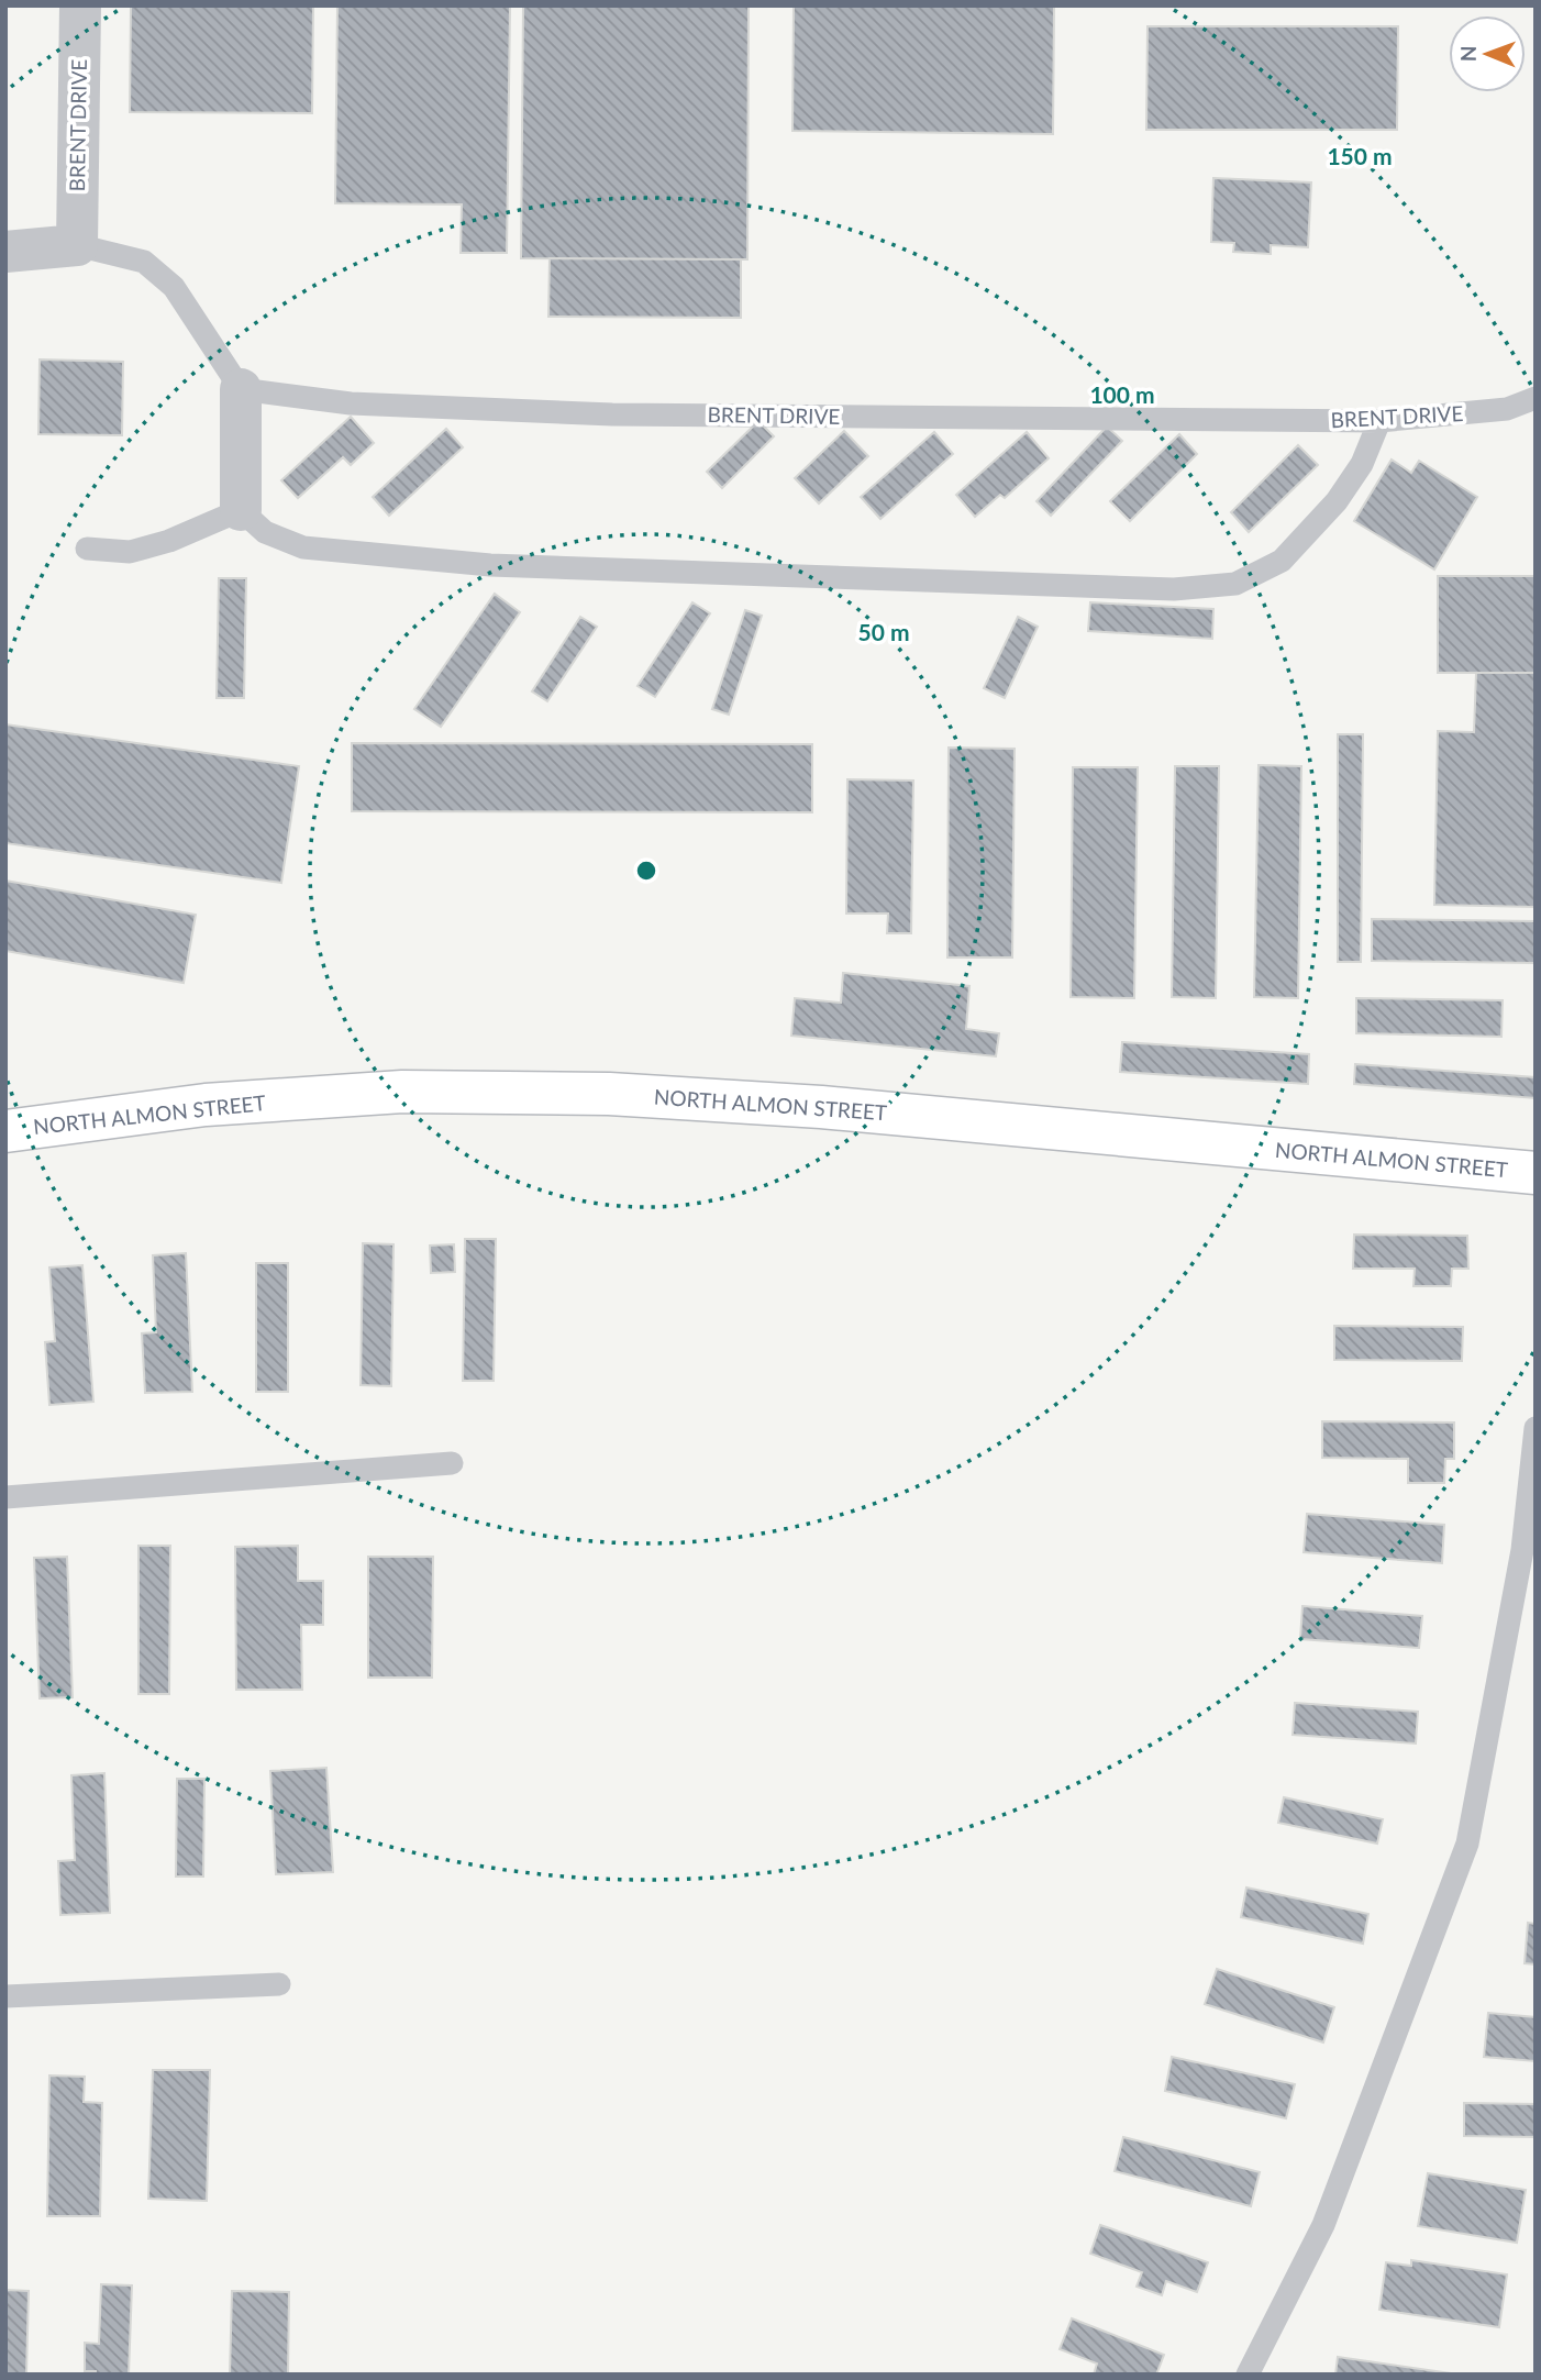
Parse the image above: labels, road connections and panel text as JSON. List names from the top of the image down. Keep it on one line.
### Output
{"streets":{"street":["BRENT DRIVE","NORTH ALMON STREET"]},"north":"left","rings":["150 m","100 m","50 m"]}
